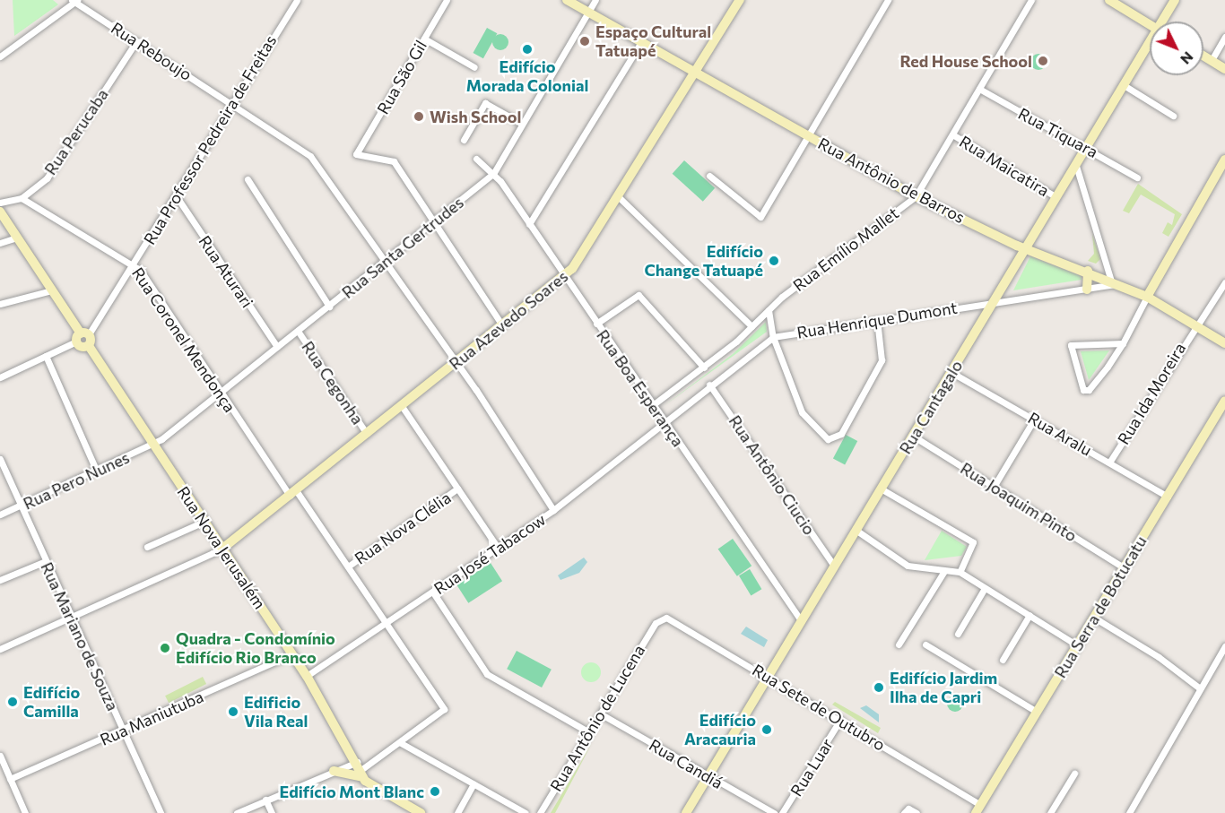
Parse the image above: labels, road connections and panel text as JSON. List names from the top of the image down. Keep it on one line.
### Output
{"streets":{"street":["Rua Reboujo","Rua São Gil","Rua Perucaba","Rua Tiquara","Rua Professor Pedreira de Freitas","Rua Maicatira","Rua Antônio de Barros","Rua Santa Gertrudes","Rua Emílio Mallet","Rua Aturari","Rua Azevedo Soares","Rua Henrique Dumont","Rua Coronel Mendonça","Rua Cegonha","Rua Boa Esperança","Rua Ida Moreira","Rua Cantagalo","Rua Aralu","Rua Antônio Ciucio","Rua Pero Nunes","Rua Joaquim Pinto","Rua Nova Clélia","Rua Nova Jerusalém","Rua José Tabacow","Rua Serra de Botucatu","Rua Mariano de Souza","Rua Sete de Outubro","Rua Maniutuba","Rua Antônio de Lucena","Rua Candiá","Rua Luar"]},"crossings":[["Rua Reboujo","Rua Perucaba"],["Rua Reboujo","Rua Professor Pedreira de Freitas"],["Rua Reboujo","Rua Santa Gertrudes"],["Rua Reboujo","Rua Azevedo Soares"],["Rua Reboujo","Rua José Tabacow"],["Rua São Gil","Rua Santa Gertrudes"],["Rua Perucaba","Rua Coronel Mendonça"],["Rua Tiquara","Rua Emílio Mallet"],["Rua Tiquara","Rua Cantagalo"],["Rua Professor Pedreira de Freitas","Rua Aturari"],["Rua Professor Pedreira de Freitas","Rua Coronel Mendonça"],["Rua Professor Pedreira de Freitas","Rua Nova Jerusalém"],["Rua Maicatira","Rua Emílio Mallet"],["Rua Maicatira","Rua Cantagalo"],["Rua Antônio de Barros","Rua Santa Gertrudes"],["Rua Antônio de Barros","Rua Emílio Mallet"],["Rua Antônio de Barros","Rua Azevedo Soares"],["Rua Antônio de Barros","Rua Henrique Dumont"],["Rua Antônio de Barros","Rua Ida Moreira"],["Rua Antônio de Barros","Rua Cantagalo"],["Rua Santa Gertrudes","Rua Aturari"],["Rua Santa Gertrudes","Rua Coronel Mendonça"],["Rua Santa Gertrudes","Rua Cegonha"],["Rua Santa Gertrudes","Rua Boa Esperança"],["Rua Santa Gertrudes","Rua Pero Nunes"],["Rua Santa Gertrudes","Rua Nova Jerusalém"],["Rua Azevedo Soares","Rua Coronel Mendonça"],["Rua Azevedo Soares","Rua Cegonha"],["Rua Azevedo Soares","Rua Boa Esperança"],["Rua Azevedo Soares","Rua Nova Jerusalém"],["Rua Henrique Dumont","Rua Boa Esperança"],["Rua Henrique Dumont","Rua Cantagalo"],["Rua Henrique Dumont","Rua Antônio Ciucio"],["Rua Henrique Dumont","Rua José Tabacow"],["Rua Coronel Mendonça","Rua Nova Clélia"],["Rua Coronel Mendonça","Rua Nova Jerusalém"],["Rua Coronel Mendonça","Rua José Tabacow"],["Rua Boa Esperança","Rua Cantagalo"],["Rua Boa Esperança","Rua José Tabacow"],["Rua Ida Moreira","Rua Aralu"],["Rua Cantagalo","Rua Aralu"],["Rua Cantagalo","Rua Antônio Ciucio"],["Rua Cantagalo","Rua Joaquim Pinto"],["Rua Cantagalo","Rua Sete de Outubro"],["Rua Cantagalo","Rua Candiá"],["Rua Aralu","Rua Serra de Botucatu"],["Rua Pero Nunes","Rua Nova Jerusalém"],["Rua Pero Nunes","Rua Mariano de Souza"],["Rua Joaquim Pinto","Rua Serra de Botucatu"],["Rua Nova Jerusalém","Rua José Tabacow"],["Rua Nova Jerusalém","Rua Maniutuba"],["Rua Serra de Botucatu","Rua Sete de Outubro"],["Rua Mariano de Souza","Rua Maniutuba"],["Rua Sete de Outubro","Rua Antônio de Lucena"],["Rua Sete de Outubro","Rua Luar"],["Rua Antônio de Lucena","Rua Candiá"]],"places":["Espaço Cultural Tatuapé","Edifício Morada Colonial","Red House School","Wish School","Edifício Change Tatuapé","Quadra - Condomínio Edifício Rio Branco","Edifício Jardim Ilha de Capri","Edifício Camilla","Edificio Vila Real","Edifício Aracauria","Edifício Mont Blanc"],"north":"bottom right"}
